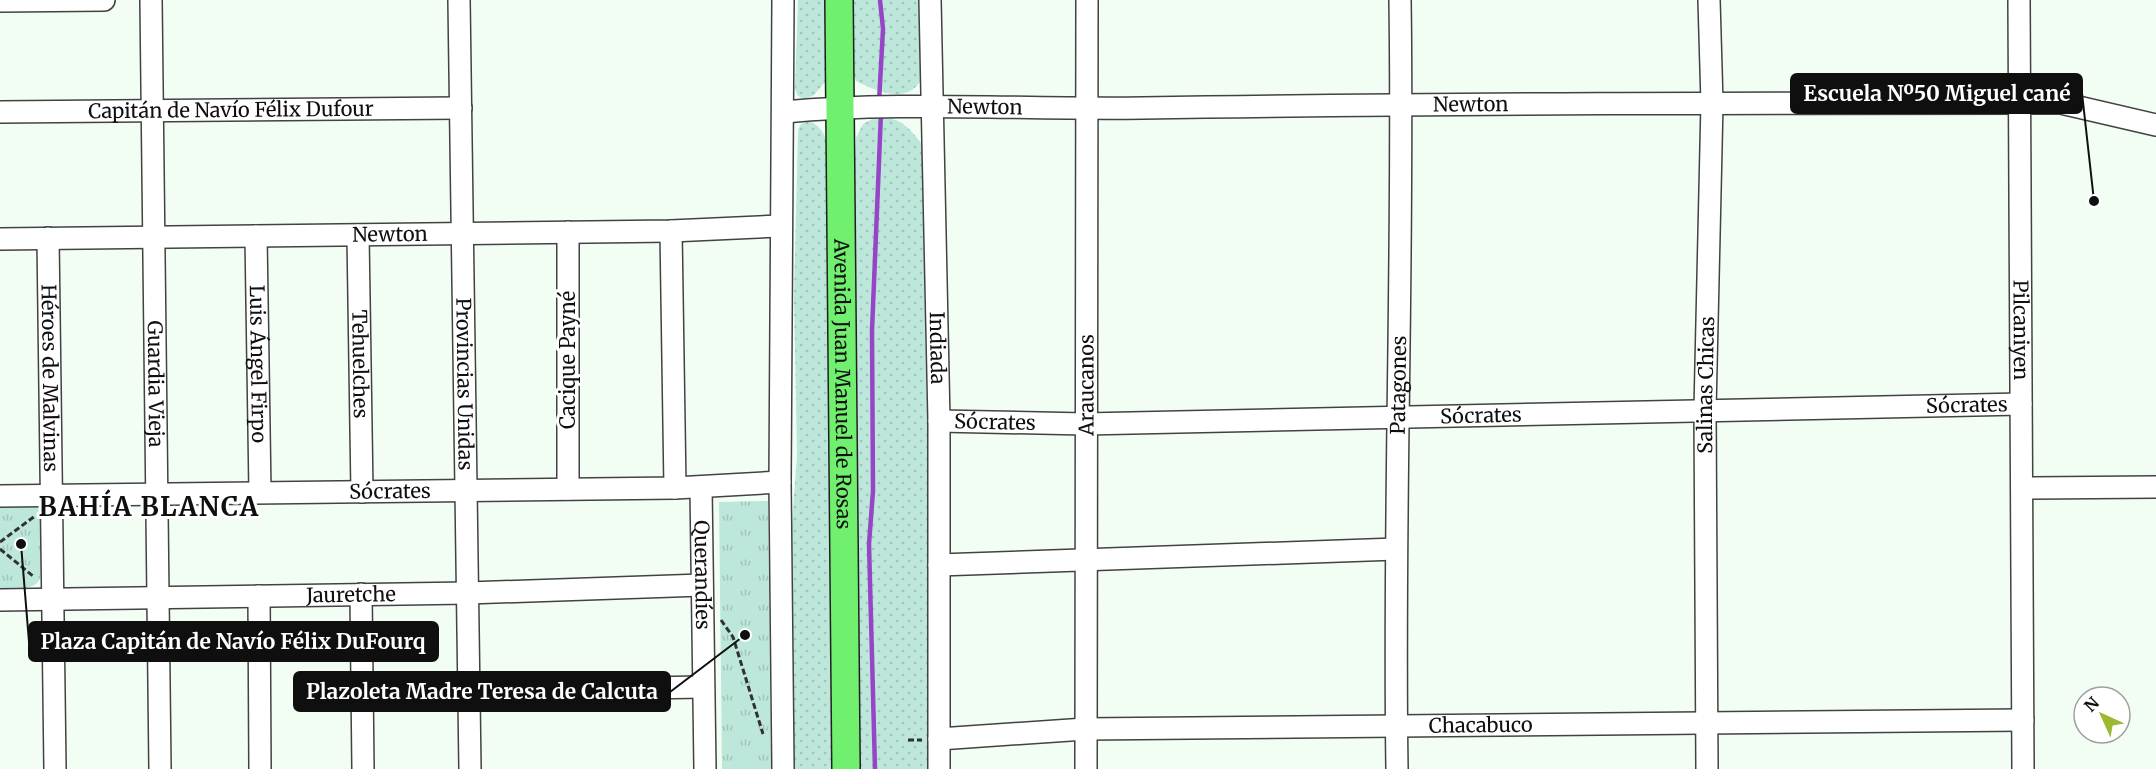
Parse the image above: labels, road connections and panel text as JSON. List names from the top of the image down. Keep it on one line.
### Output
{"streets":{"main road":["Avenida Juan Manuel de Rosas"],"street":["Newton","Capitán de Navío Félix Dufour","Pilcaniyen","Indiada","Cacique Payné","Tehuelches","Luis Ángel Firpo","Héroes de Malvinas","Guardia Vieja","Provincias Unidas","Araucanos","Patagones","Salinas Chicas","Sócrates","Querandíes","Jauretche","Chacabuco"]},"crossings":[["Newton","Pilcaniyen"],["Newton","Indiada"],["Newton","Cacique Payné"],["Newton","Tehuelches"],["Newton","Luis Ángel Firpo"],["Newton","Héroes de Malvinas"],["Newton","Guardia Vieja"],["Newton","Provincias Unidas"],["Newton","Avenida Juan Manuel de Rosas"],["Newton","Araucanos"],["Newton","Patagones"],["Newton","Salinas Chicas"],["Capitán de Navío Félix Dufour","Guardia Vieja"],["Capitán de Navío Félix Dufour","Provincias Unidas"],["Pilcaniyen","Sócrates"],["Pilcaniyen","Chacabuco"],["Indiada","Sócrates"],["Indiada","Chacabuco"],["Cacique Payné","Sócrates"],["Tehuelches","Sócrates"],["Luis Ángel Firpo","Sócrates"],["Héroes de Malvinas","Sócrates"],["Héroes de Malvinas","Jauretche"],["Guardia Vieja","Sócrates"],["Guardia Vieja","Jauretche"],["Provincias Unidas","Sócrates"],["Provincias Unidas","Jauretche"],["Araucanos","Sócrates"],["Araucanos","Chacabuco"],["Patagones","Sócrates"],["Patagones","Chacabuco"],["Salinas Chicas","Sócrates"],["Salinas Chicas","Chacabuco"],["Sócrates","Querandíes"],["Querandíes","Jauretche"]],"districts":["BAHÍA BLANCA"],"places":["Escuela Nº50 Miguel cané","Plaza Capitán de Navío Félix DuFourq","Plazoleta Madre Teresa de Calcuta"],"north":"top left"}
